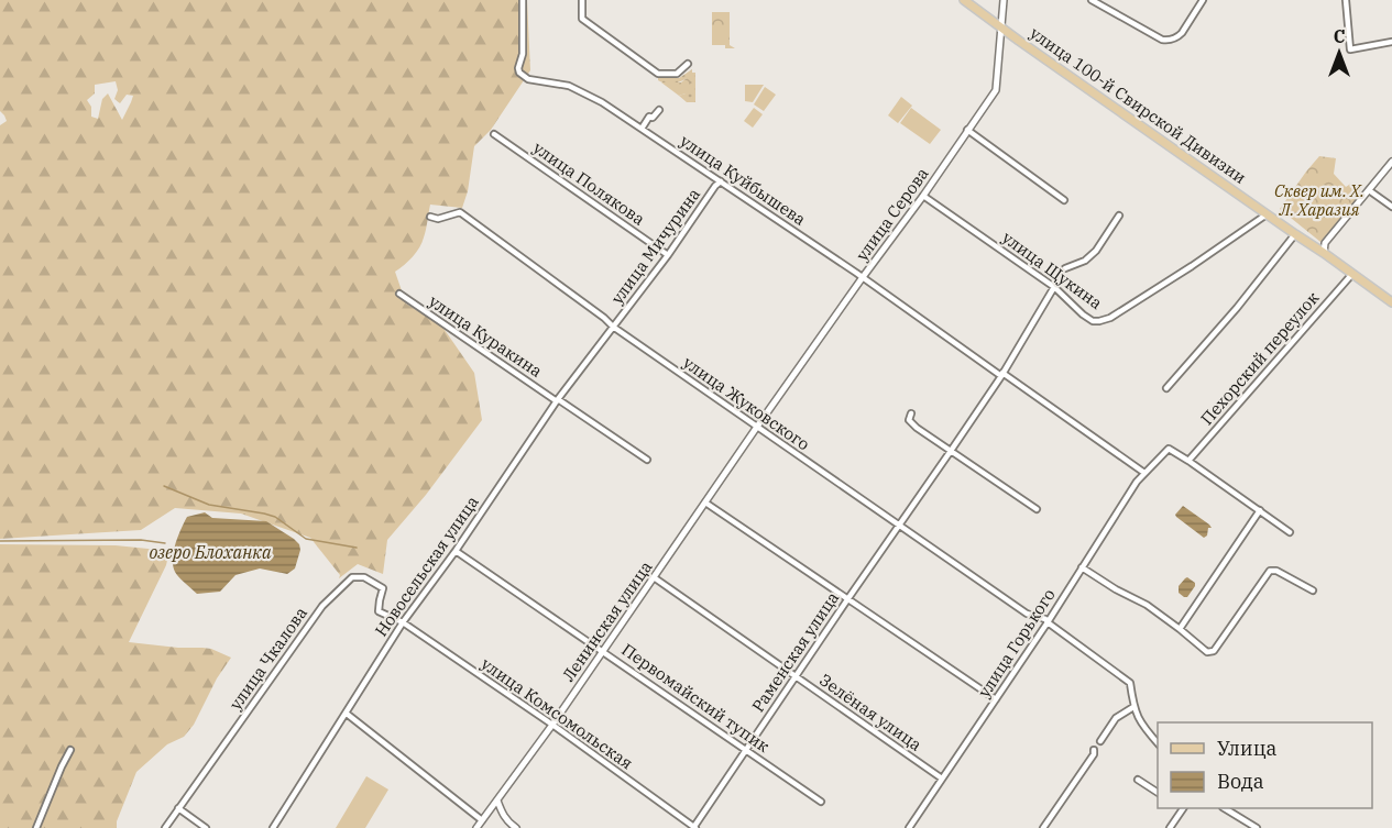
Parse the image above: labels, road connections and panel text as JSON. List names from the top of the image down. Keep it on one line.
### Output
{"streets":{"main road":["улица 100-й Свирской Дивизии"],"street":["улица Куйбышева","улица Полякова","улица Серова","улица Мичурина","улица Щукина","улица Куракина","Пехорский переулок","улица Жуковского","Новосельская улица","Ленинская улица","улица Горького","Раменская улица","улица Чкалова","Первомайский тупик","Зелёная улица","улица Комсомольская"]},"crossings":[["улица 100-й Свирской Дивизии","улица Серова"],["улица 100-й Свирской Дивизии","улица Щукина"],["улица 100-й Свирской Дивизии","Пехорский переулок"],["улица Куйбышева","улица Серова"],["улица Куйбышева","улица Мичурина"],["улица Куйбышева","Раменская улица"],["улица Полякова","улица Мичурина"],["улица Серова","улица Щукина"],["улица Серова","улица Жуковского"],["улица Серова","Ленинская улица"],["улица Мичурина","улица Жуковского"],["улица Мичурина","Новосельская улица"],["улица Щукина","Раменская улица"],["улица Куракина","Новосельская улица"],["Пехорский переулок","улица Горького"],["улица Жуковского","Новосельская улица"],["улица Жуковского","Ленинская улица"],["улица Жуковского","улица Горького"],["улица Жуковского","Раменская улица"],["Новосельская улица","улица Чкалова"],["Новосельская улица","Первомайский тупик"],["Новосельская улица","улица Комсомольская"],["Ленинская улица","Первомайский тупик"],["Ленинская улица","Зелёная улица"],["Ленинская улица","улица Комсомольская"],["улица Горького","Зелёная улица"],["Раменская улица","Первомайский тупик"],["Раменская улица","Зелёная улица"],["Раменская улица","улица Комсомольская"],["улица Чкалова","улица Комсомольская"]],"water":["озеро Блоханка"],"parks":["Сквер им. Х. Л. Харазия"],"legend":["Улица","Вода"],"north":"top"}
